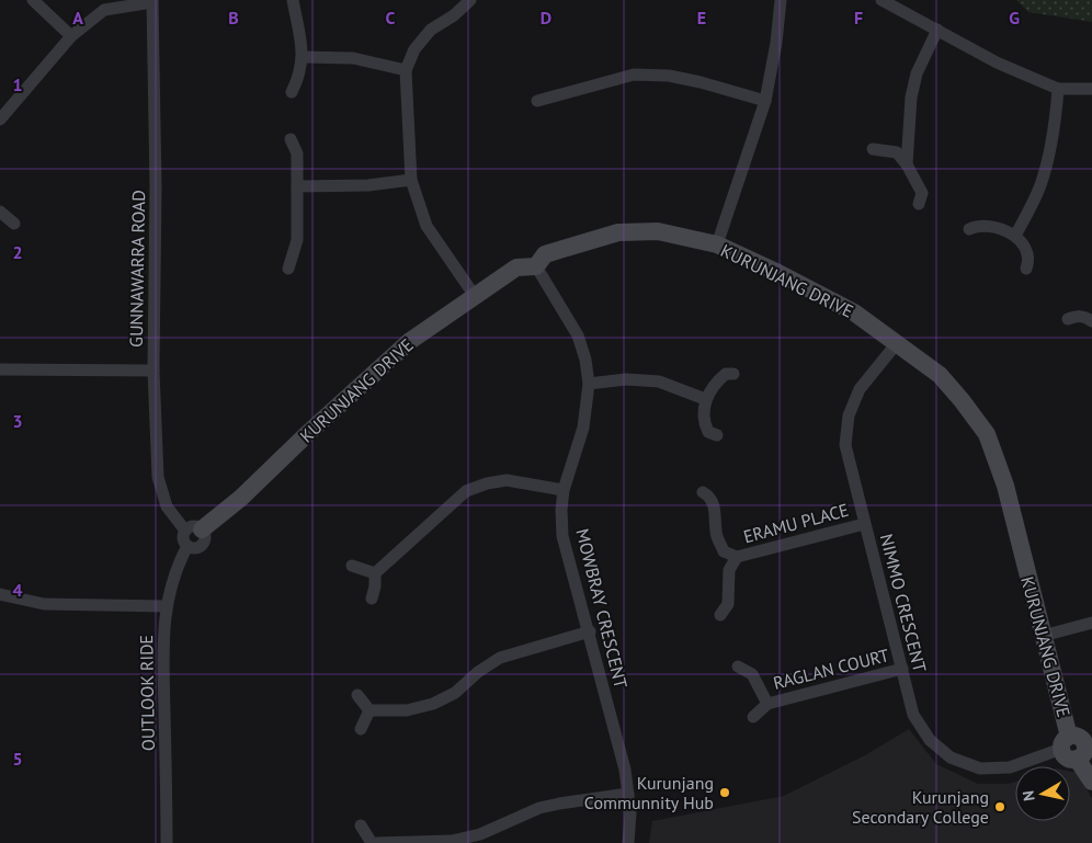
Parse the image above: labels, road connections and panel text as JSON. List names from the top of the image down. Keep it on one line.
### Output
{"streets":{"street":["GUNNAWARRA ROAD","KURUNJANG DRIVE","ERAMU PLACE","NIMMO CRESCENT","MOWBRAY CRESCENT","RAGLAN COURT","OUTLOOK RIDE"]},"crossings":[["GUNNAWARRA ROAD","KURUNJANG DRIVE"],["GUNNAWARRA ROAD","OUTLOOK RIDE"],["KURUNJANG DRIVE","NIMMO CRESCENT"],["KURUNJANG DRIVE","MOWBRAY CRESCENT"],["KURUNJANG DRIVE","OUTLOOK RIDE"],["ERAMU PLACE","NIMMO CRESCENT"],["NIMMO CRESCENT","RAGLAN COURT"]],"places":["Kurunjang Communnity Hub","Kurunjang Secondary College"],"north":"left","grid":{"columns":["A","B","C","D","E","F","G"],"rows":["1","2","3","4","5"]}}
